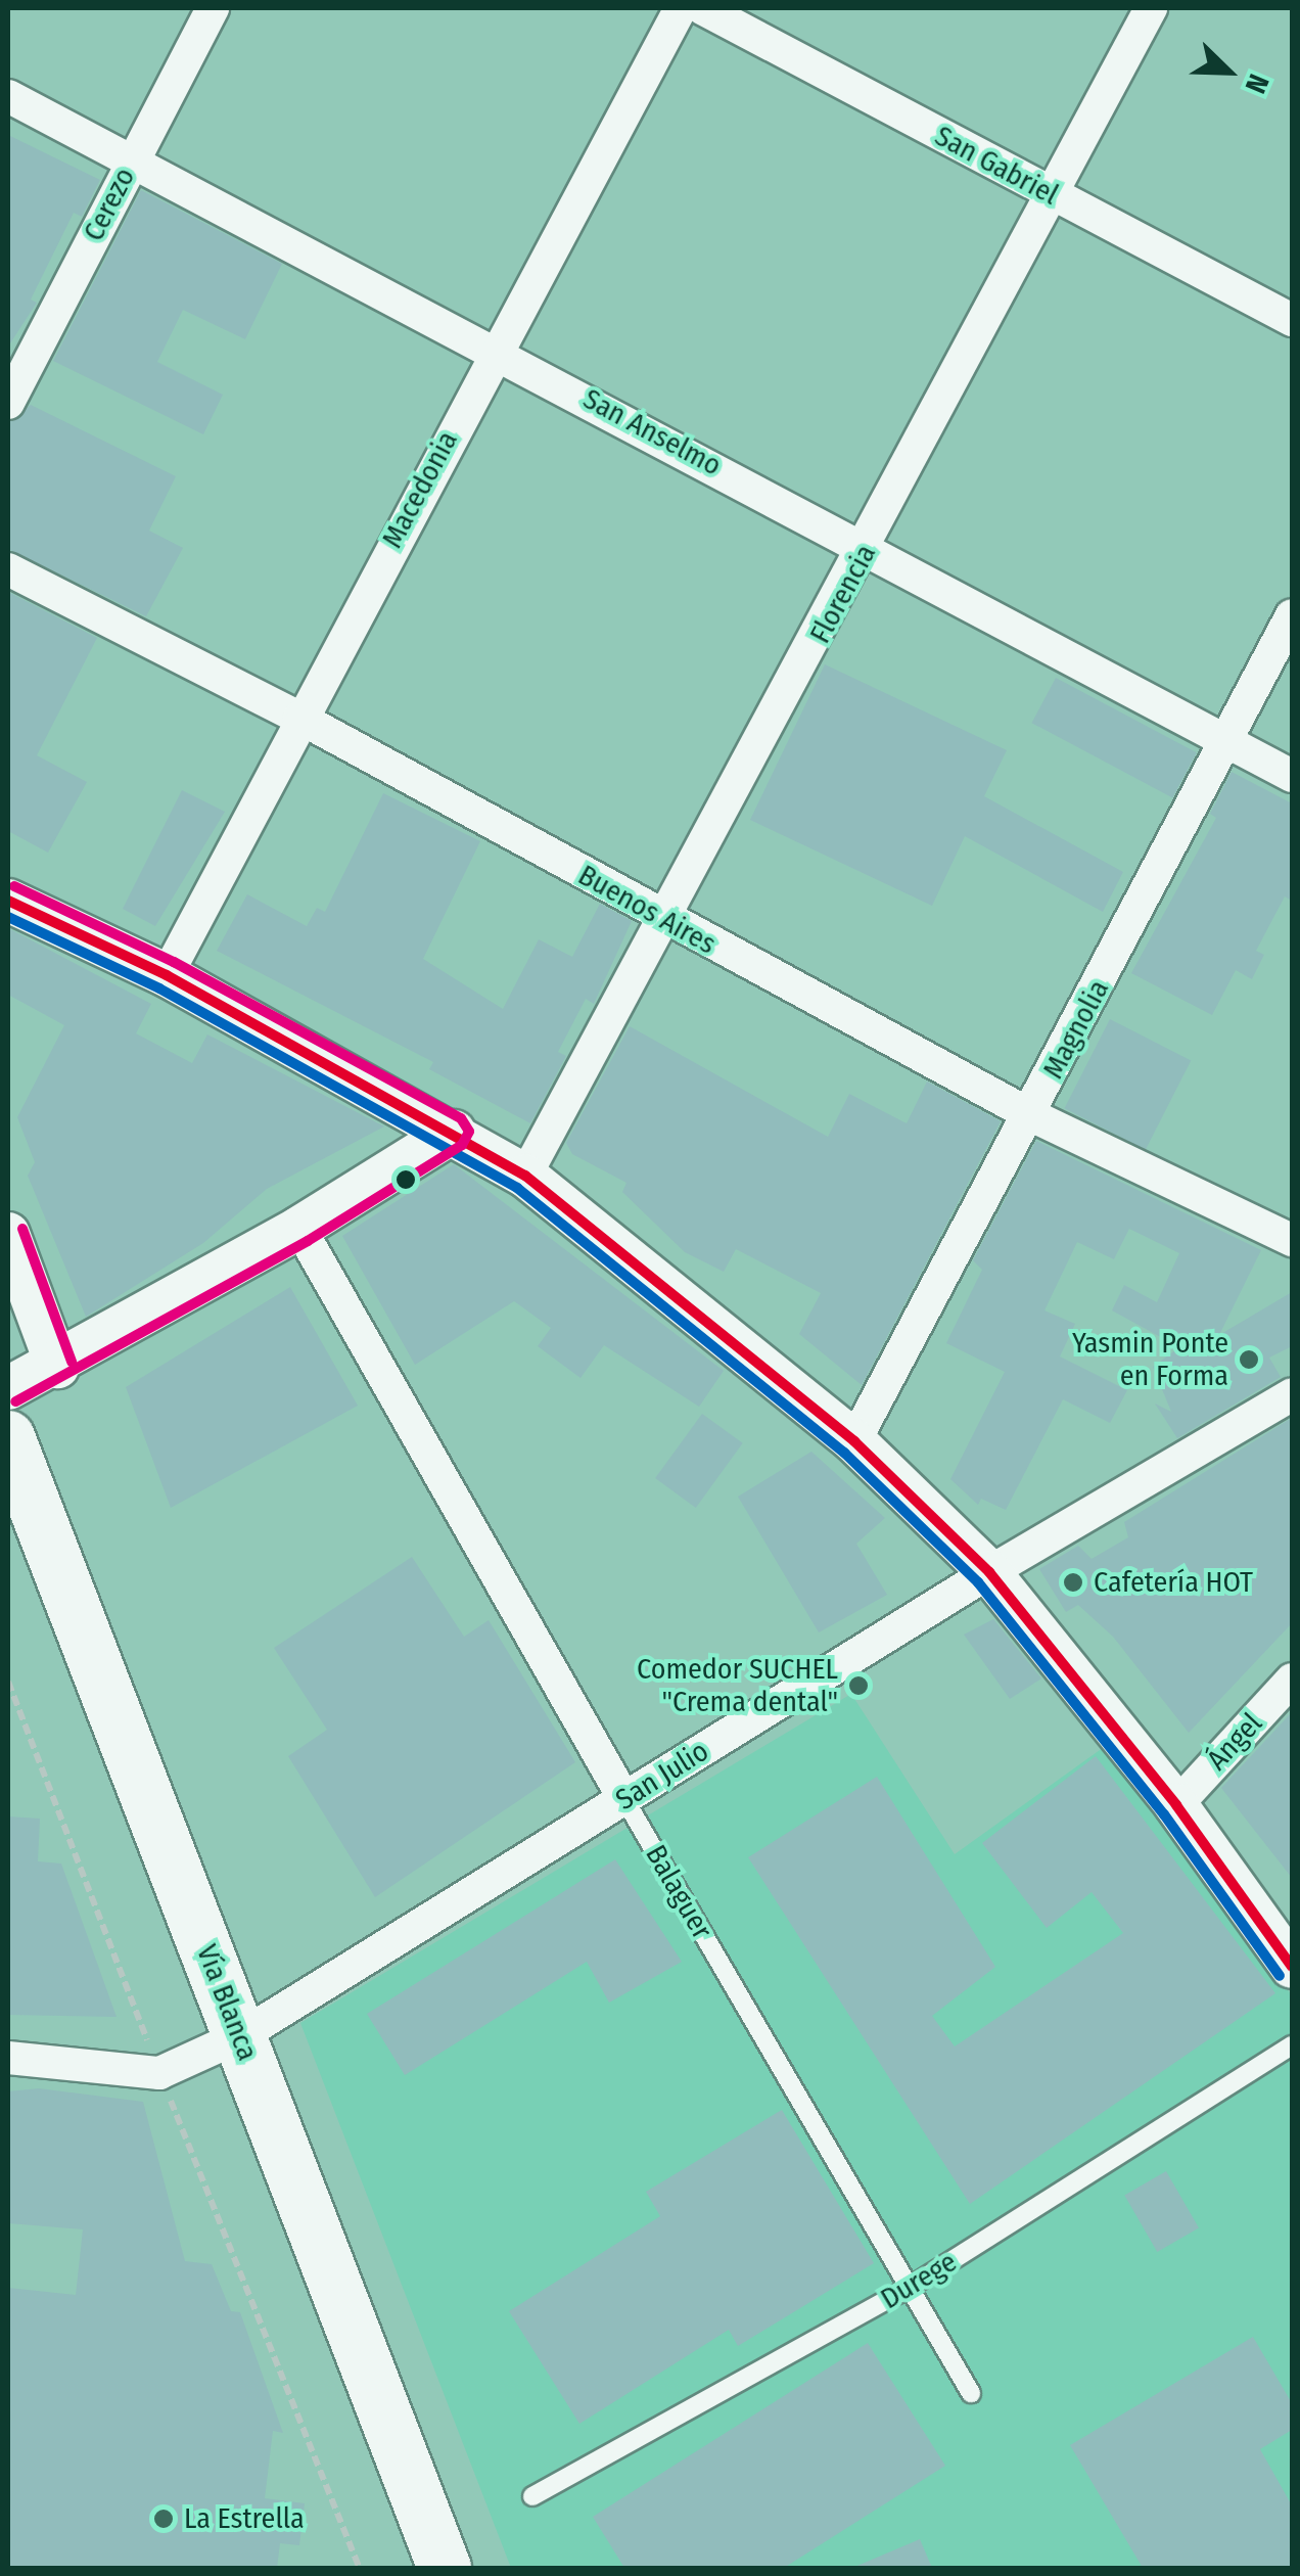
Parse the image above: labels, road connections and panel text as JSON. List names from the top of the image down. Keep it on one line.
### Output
{"streets":{"main road":["Vía Blanca"],"street":["San Gabriel","Cerezo","San Anselmo","Macedonia","Florencia","Buenos Aires","Magnolia","Ángel","San Julio","Balaguer"],"lane":["Durege"]},"crossings":[["San Gabriel","Florencia"],["Cerezo","San Anselmo"],["San Anselmo","Macedonia"],["San Anselmo","Florencia"],["San Anselmo","Magnolia"],["Macedonia","Buenos Aires"],["Florencia","Buenos Aires"],["Buenos Aires","Magnolia"],["San Julio","Balaguer"],["San Julio","Vía Blanca"],["Balaguer","Durege"]],"places":["Yasmin Ponte en Forma","Cafetería HOT","Comedor SUCHEL \"Crema dental\"","La Estrella"],"north":"bottom right"}
